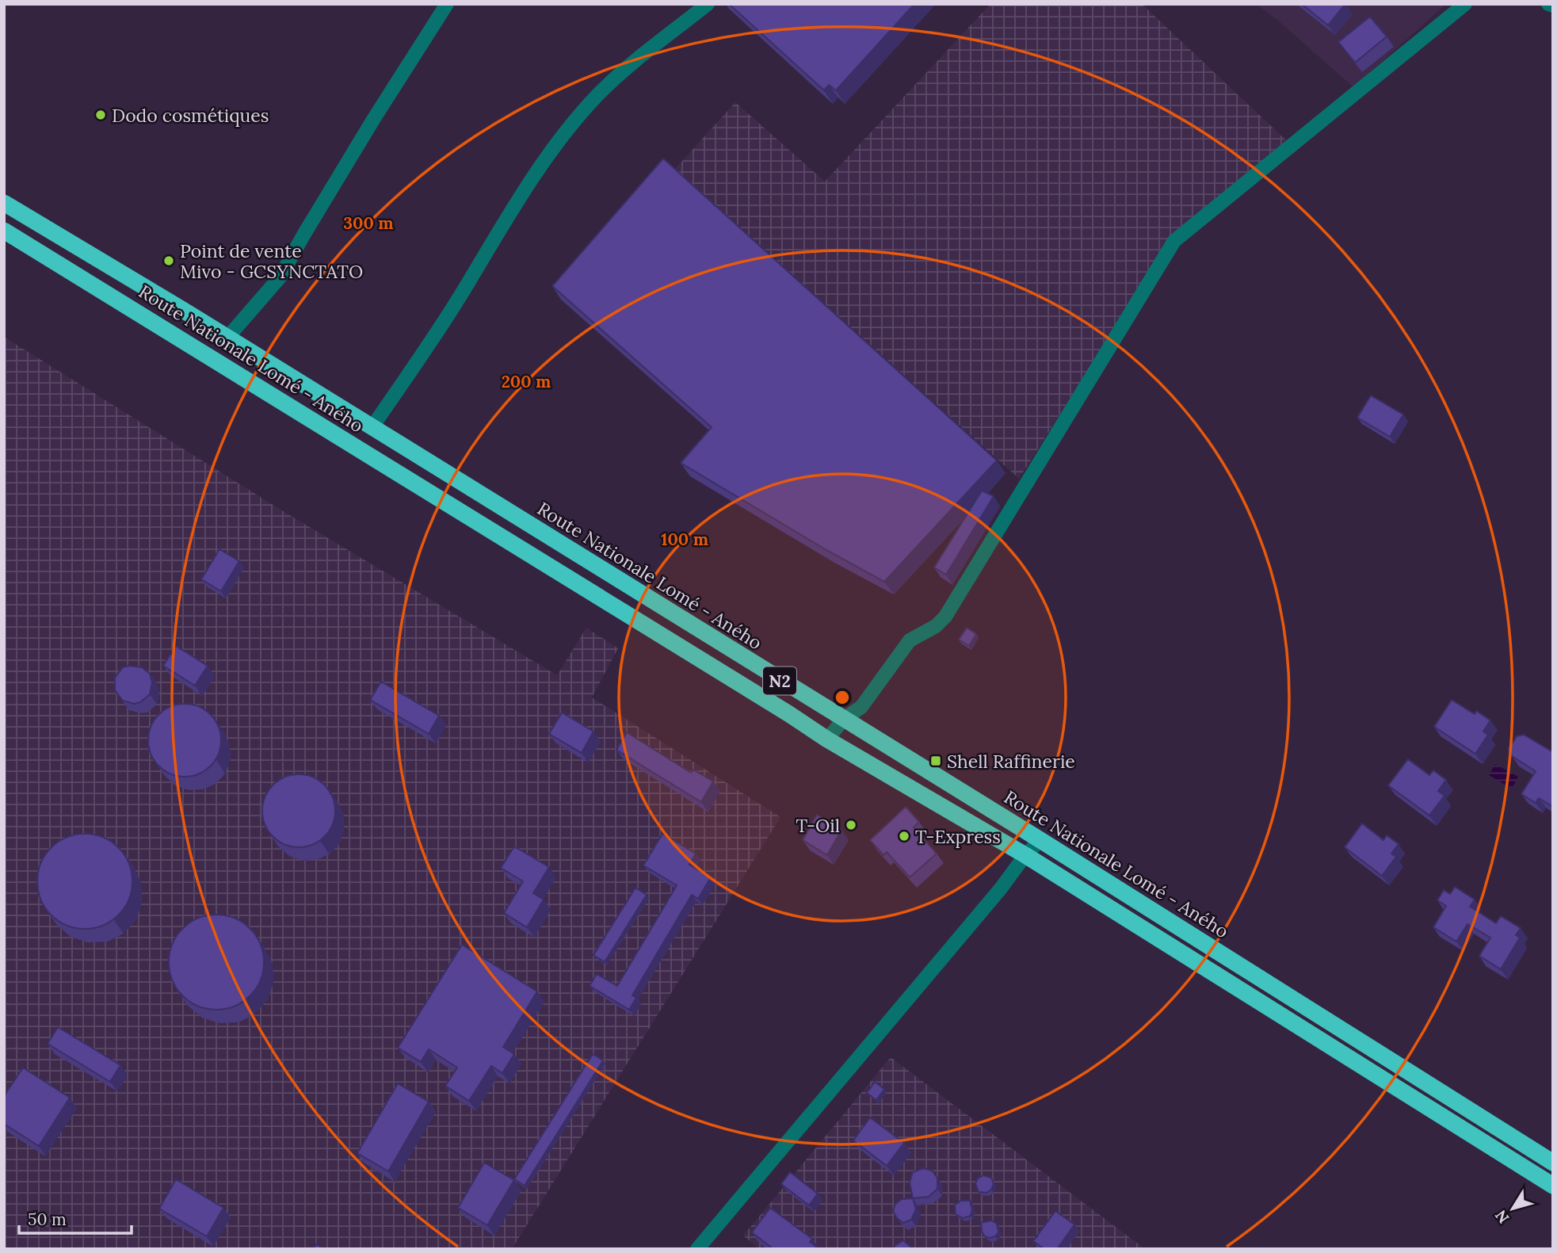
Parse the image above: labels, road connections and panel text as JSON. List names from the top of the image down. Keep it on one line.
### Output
{"streets":{"highway":["Route Nationale Lomé - Aného","N2"]},"places":{"other":["Dodo cosmétiques","Point de vente Mivo - GCSYNCTATO","T-Oil","T-Express"],"transit":["Shell Raffinerie"]},"scale_bar":"50 m","north":"bottom left","rings":["300 m","200 m","100 m"]}
